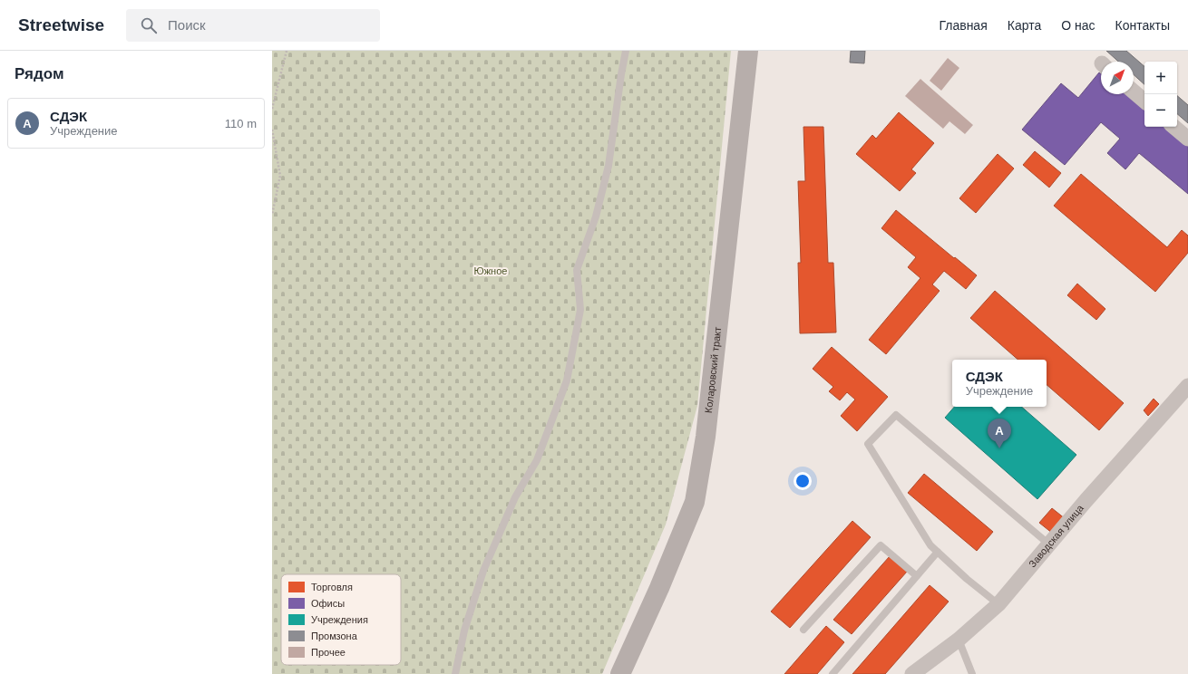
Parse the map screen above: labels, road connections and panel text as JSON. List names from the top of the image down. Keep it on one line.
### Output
{"streets":{"main road":["Коларовский тракт"],"street":["Заводская улица"]},"parks":["Южное"],"legend":["Торговля","Офисы","Учреждения","Промзона","Прочее"],"north":"top right","page":{"header":"Streetwise","search":"Поиск","nav":["Главная","Карта","О нас","Контакты"],"heading":"Рядом","map_buttons":["+","−"],"list":[{"mark":"A","name":"СДЭК","note":"Учреждение","value":"110 m"}],"popup":["СДЭК","Учреждение"],"pins":"A"}}
